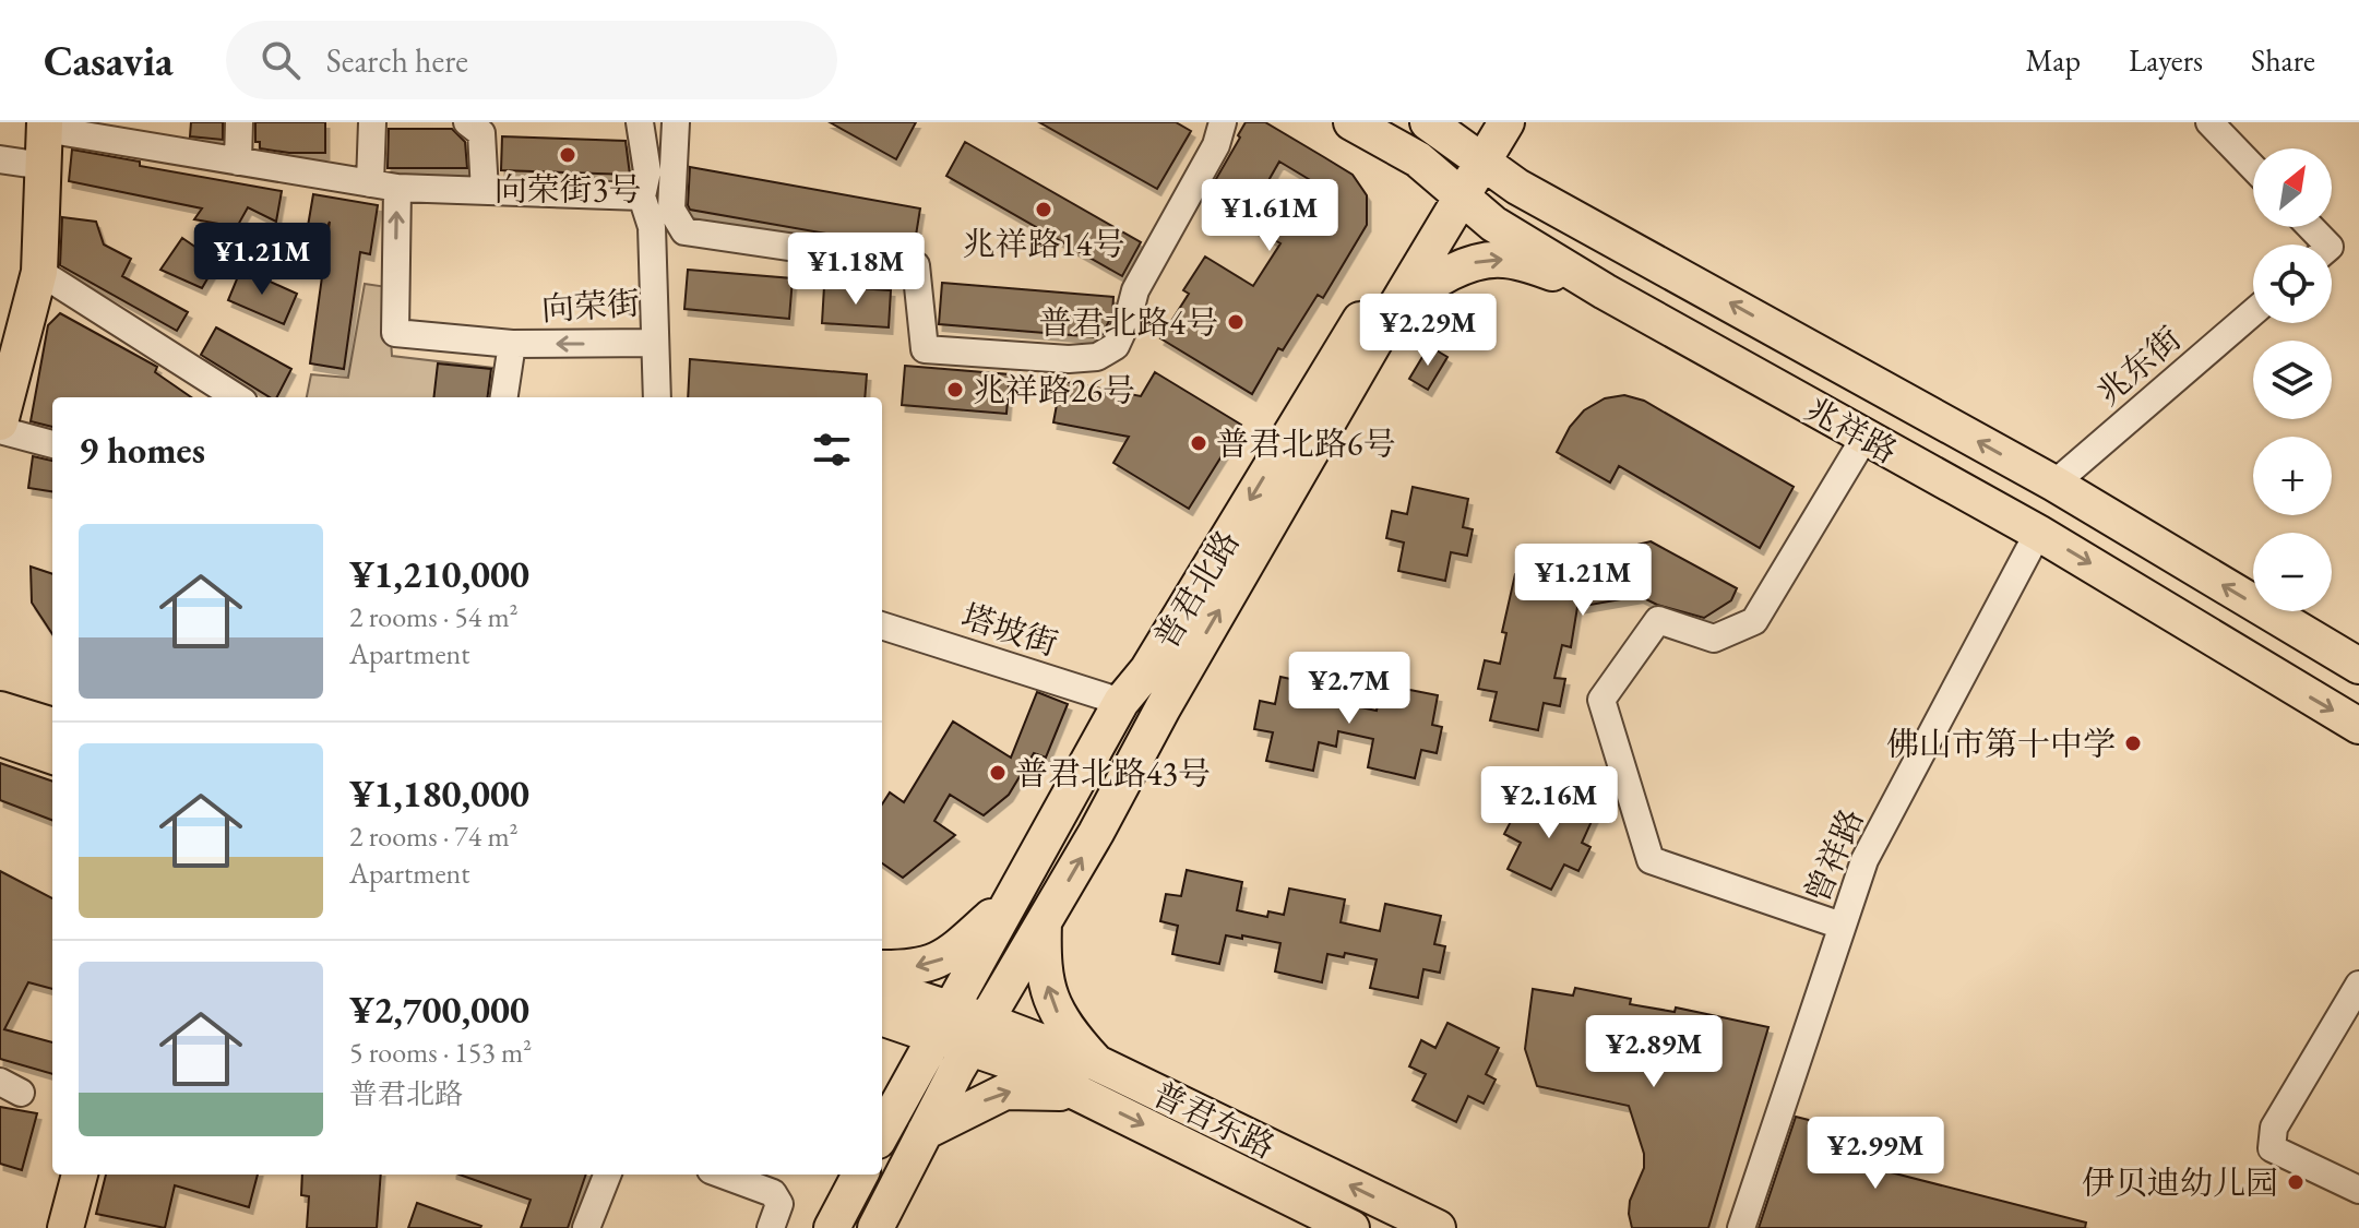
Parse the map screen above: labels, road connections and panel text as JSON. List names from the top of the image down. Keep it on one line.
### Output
{"streets":{"main road":["兆祥路","普君北路","普君东路"],"street":["向荣街","兆东街","塔坡街","曾祥路"]},"crossings":[["兆东街","兆祥路"],["兆祥路","普君北路"],["兆祥路","曾祥路"],["普君北路","塔坡街"],["普君北路","普君东路"]],"places":["向荣街3号","兆祥路14号","普君北路4号","兆祥路26号","普君北路6号","佛山市第十中学","普君北路43号","伊贝迪幼儿园"],"north":"top right","page":{"header":"Casavia","search":"Search here","nav":["Map","Layers","Share"],"map_buttons":["+","−"],"price":["¥1.61M","¥1.21M","¥1.18M","¥2.29M","¥1.21M","¥2.7M","¥2.16M","¥2.89M","¥2.99M"],"heading":"9 homes","list":[{"name":"¥1,210,000","note":"2 rooms · 54 m² · Apartment"},{"name":"¥1,180,000","note":"2 rooms · 74 m² · Apartment"},{"name":"¥2,700,000","note":"5 rooms · 153 m² · 普君北路"}]}}
